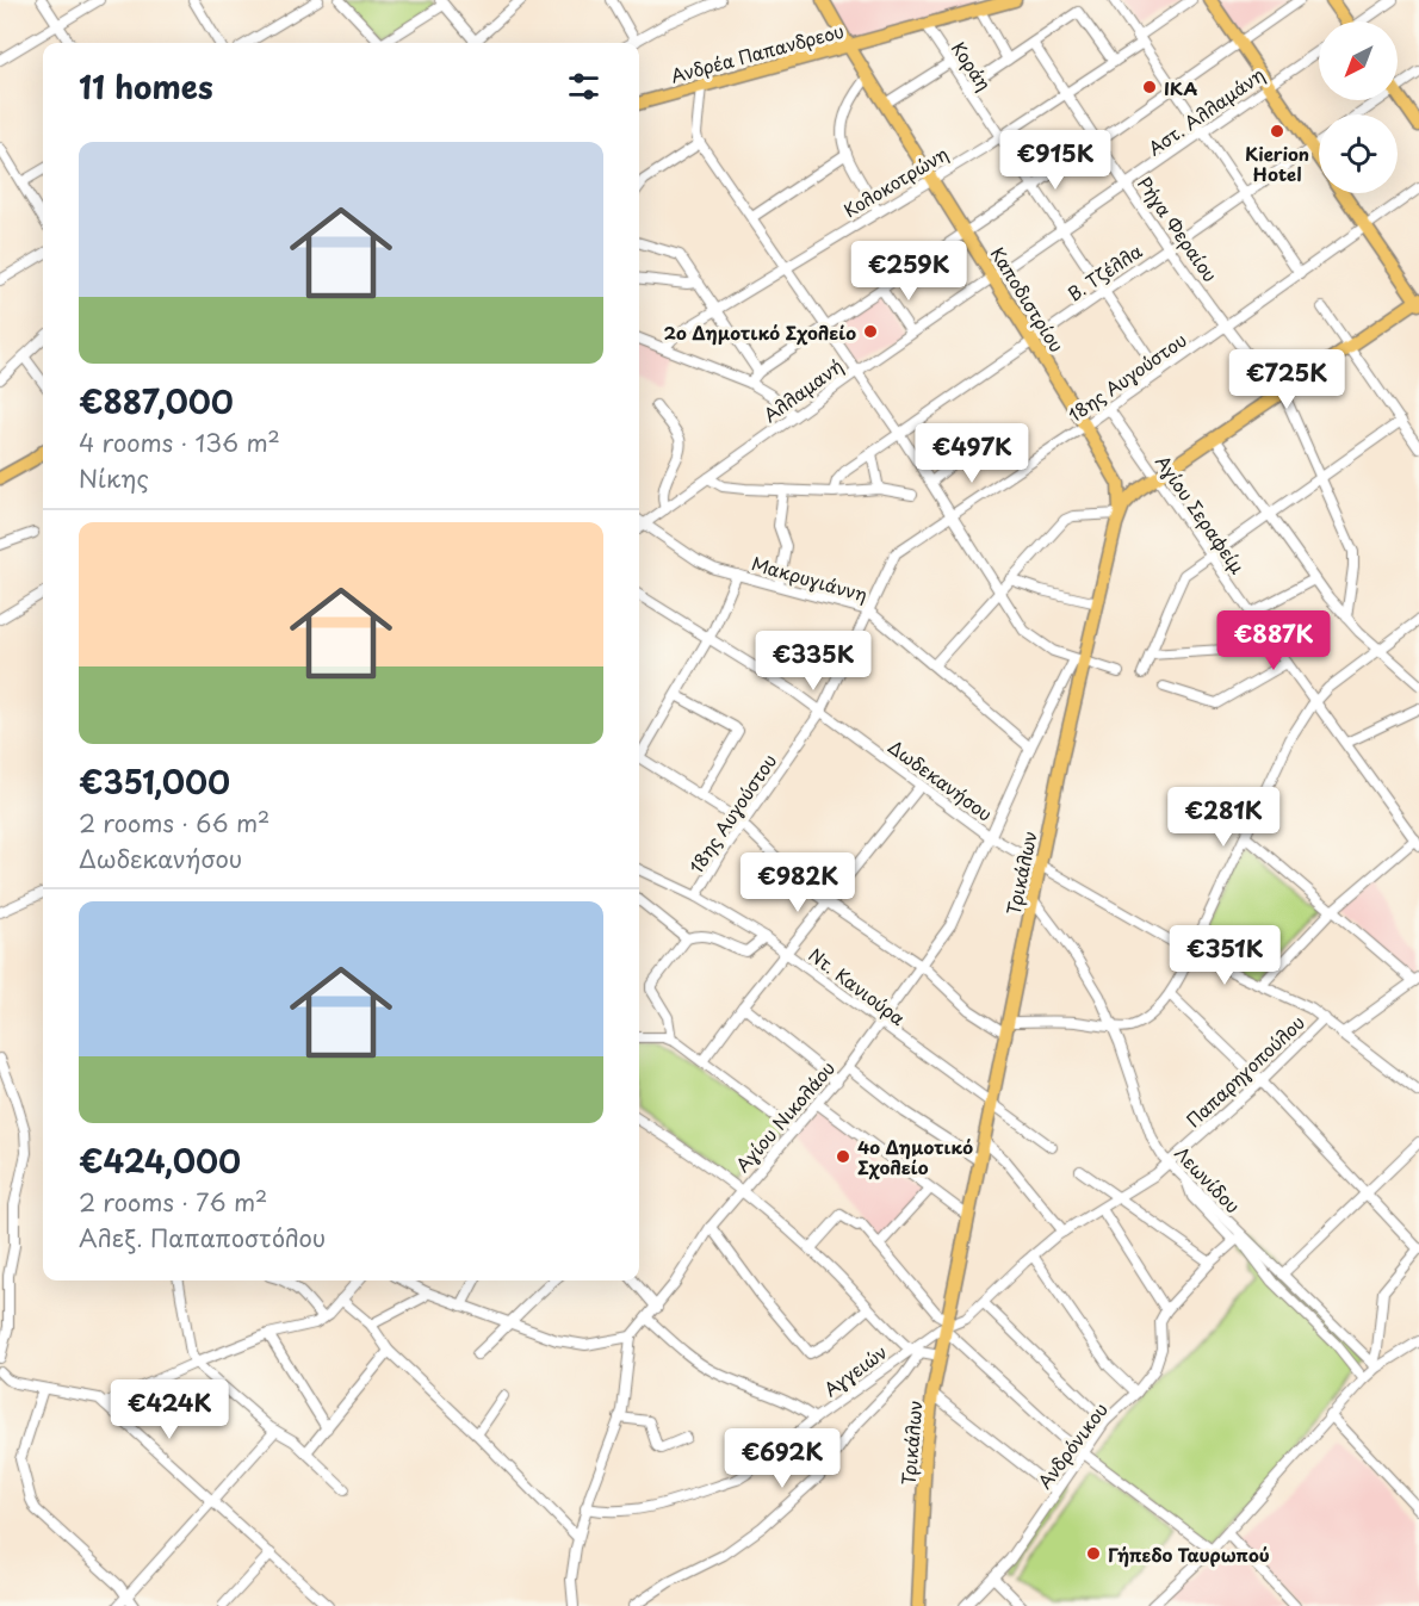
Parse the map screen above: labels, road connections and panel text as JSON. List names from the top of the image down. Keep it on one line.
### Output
{"streets":{"main road":["Ανδρέα Παπανδρεου","Καποδιστρίου","Τρικάλων"],"street":["Κοράη","Αστ. Αλλαμάνη","Κολοκοτρώνη","Ρήγα Φεραίου","Β. Τζέλλα","18ης Αυγούστου","Αλλαμανή","Αγίου Σεραφείμ","Μακρυγιάννη","Δωδεκανήσου","Ντ. Κανιούρα","Παπαρηγοπούλου","Αγίου Νικολάου","Λεωνίδου","Αγγειών","Ανδρόνικου"]},"crossings":[["Ανδρέα Παπανδρεου","Κοράη"],["Ανδρέα Παπανδρεου","Καποδιστρίου"],["Κοράη","Αστ. Αλλαμάνη"],["Κοράη","Κολοκοτρώνη"],["Κοράη","Β. Τζέλλα"],["Κοράη","18ης Αυγούστου"],["Αστ. Αλλαμάνη","Ρήγα Φεραίου"],["Αστ. Αλλαμάνη","Καποδιστρίου"],["Αστ. Αλλαμάνη","Αλλαμανή"],["Κολοκοτρώνη","Ρήγα Φεραίου"],["Κολοκοτρώνη","Καποδιστρίου"],["Ρήγα Φεραίου","Β. Τζέλλα"],["Ρήγα Φεραίου","18ης Αυγούστου"],["Ρήγα Φεραίου","Τρικάλων"],["Β. Τζέλλα","Καποδιστρίου"],["Καποδιστρίου","18ης Αυγούστου"],["Καποδιστρίου","Αλλαμανή"],["Καποδιστρίου","Τρικάλων"],["18ης Αυγούστου","Αγίου Σεραφείμ"],["18ης Αυγούστου","Μακρυγιάννη"],["18ης Αυγούστου","Δωδεκανήσου"],["18ης Αυγούστου","Ντ. Κανιούρα"],["Αλλαμανή","Μακρυγιάννη"],["Αγίου Σεραφείμ","Τρικάλων"],["Μακρυγιάννη","Αγίου Νικολάου"],["Δωδεκανήσου","Τρικάλων"],["Δωδεκανήσου","Παπαρηγοπούλου"],["Δωδεκανήσου","Αγίου Νικολάου"],["Τρικάλων","Ντ. Κανιούρα"],["Τρικάλων","Παπαρηγοπούλου"],["Τρικάλων","Αγίου Νικολάου"],["Τρικάλων","Λεωνίδου"],["Τρικάλων","Αγγειών"],["Ντ. Κανιούρα","Αγίου Νικολάου"],["Παπαρηγοπούλου","Λεωνίδου"],["Παπαρηγοπούλου","Αγγειών"]],"places":["ΙΚΑ","Kierion Hotel","2ο Δημοτικό Σχολείο","4ο Δημοτικό Σχολείο","Γήπεδο Ταυρωπού"],"north":"bottom left","page":{"heading":"11 homes","list":[{"name":"€887,000","note":"4 rooms · 136 m² · Νίκης"},{"name":"€351,000","note":"2 rooms · 66 m² · Δωδεκανήσου"},{"name":"€424,000","note":"2 rooms · 76 m² · Αλεξ. Παπαποστόλου"}],"price":["€915K","€259K","€725K","€497K","€887K","€335K","€281K","€982K","€351K","€424K","€692K"]}}
